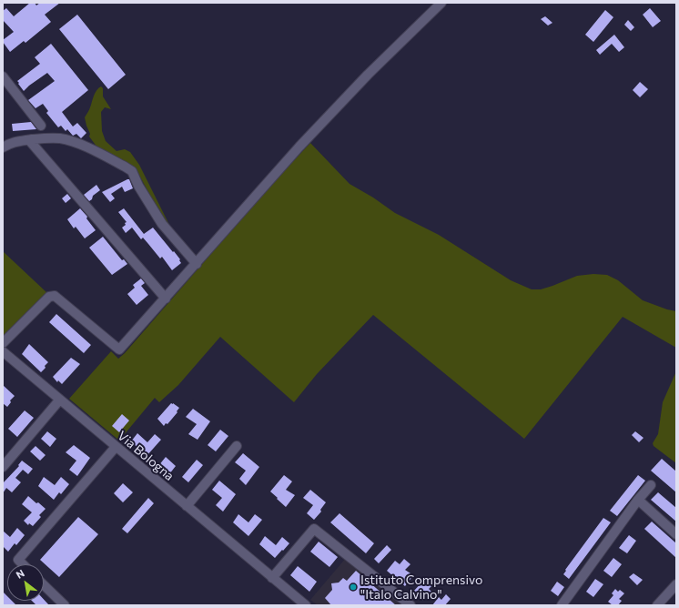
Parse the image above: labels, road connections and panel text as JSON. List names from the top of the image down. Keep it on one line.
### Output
{"streets":{"street":["Via Bologna"]},"places":["Istituto Comprensivo \"Italo Calvino\""],"north":"top left"}
